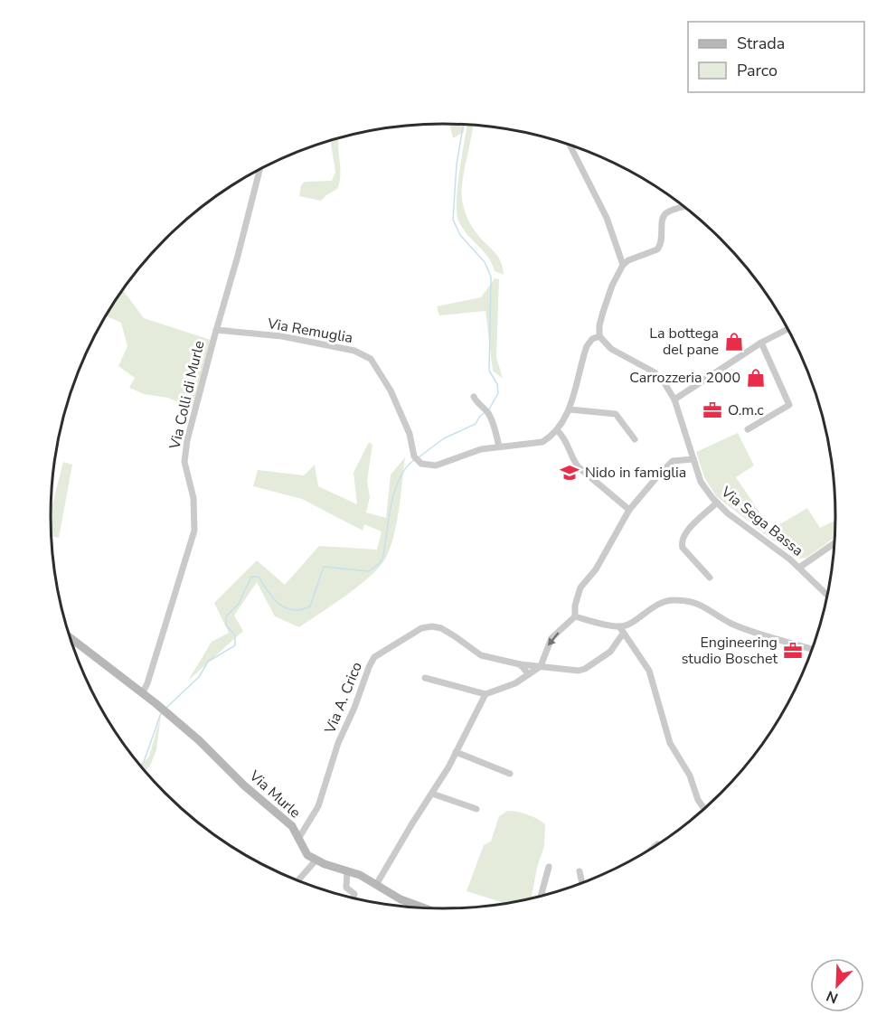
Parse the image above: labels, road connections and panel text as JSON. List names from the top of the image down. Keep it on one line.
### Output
{"streets":{"main road":["Via Murle"],"street":["Via Remuglia","Via Colli di Murle","Via Sega Bassa","Via A. Crico"]},"crossings":[["Via Remuglia","Via Colli di Murle"],["Via Colli di Murle","Via Murle"],["Via A. Crico","Via Murle"]],"places":{"shop":["La bottega del pane","Carrozzeria 2000"],"office":["O.m.c","Engineering studio Boschet"],"school or university":["Nido in famiglia"]},"legend":["Strada","Parco"],"north":"bottom left"}
